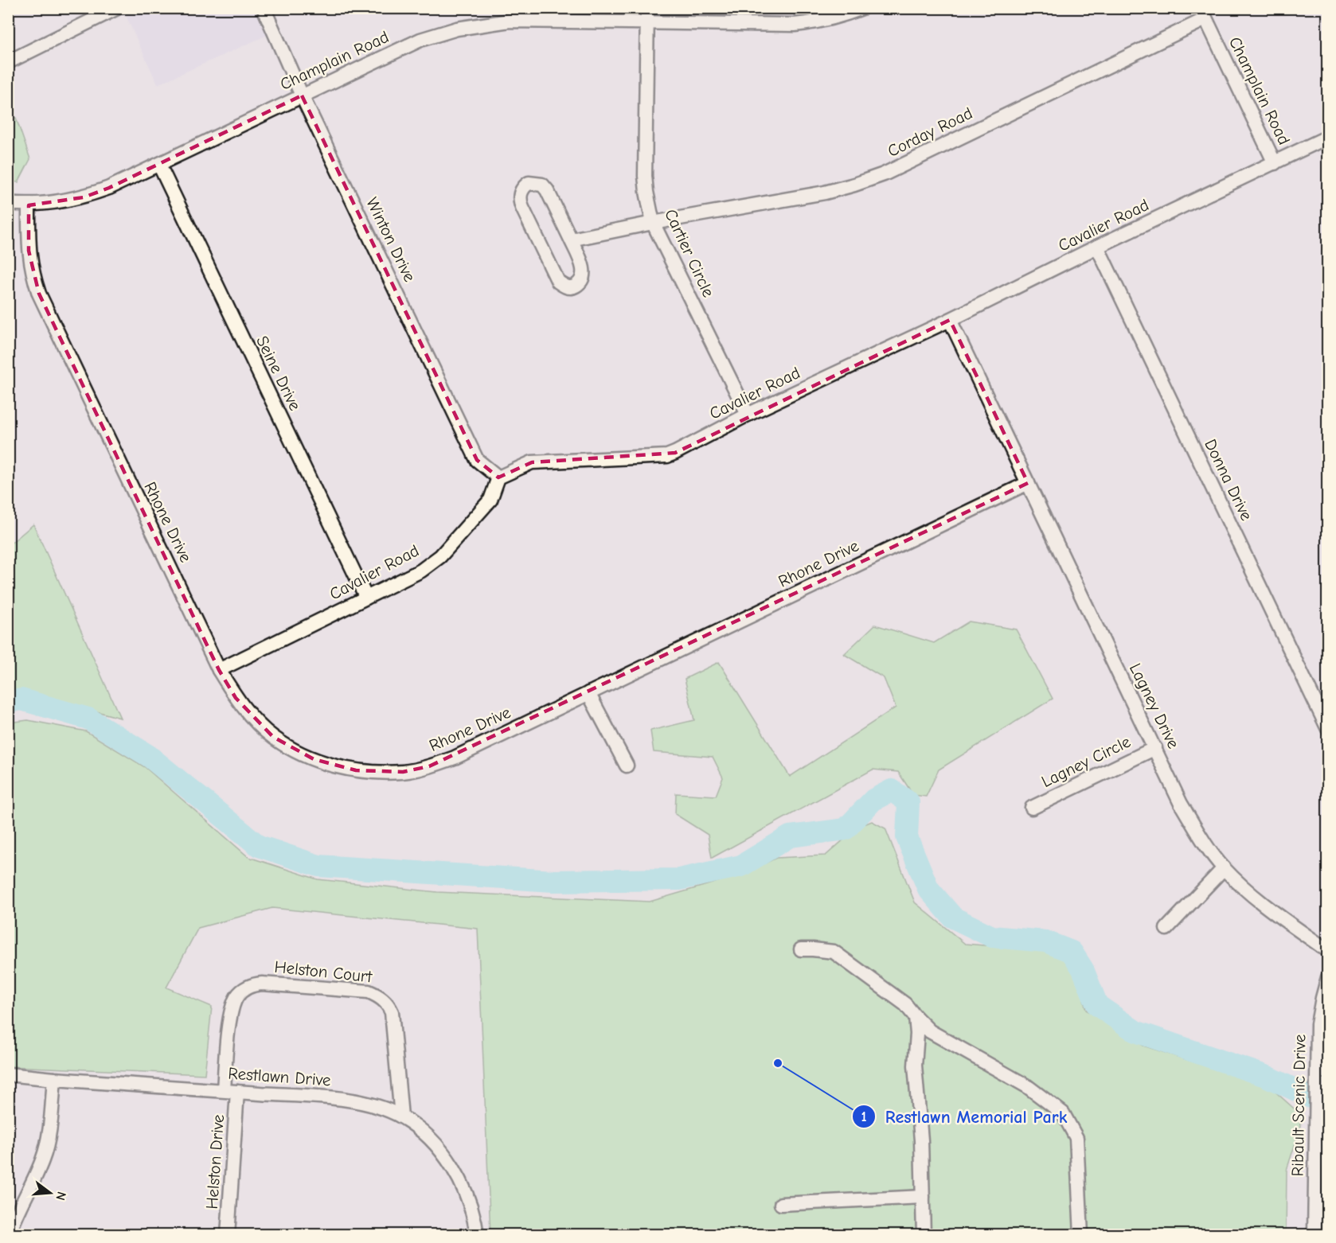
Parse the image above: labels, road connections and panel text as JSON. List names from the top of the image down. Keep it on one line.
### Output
{"streets":{"street":["Champlain Road","Corday Road","Cavalier Road","Winton Drive","Cartier Circle","Seine Drive","Donna Drive","Rhone Drive","Lagney Drive","Lagney Circle","Helston Court","Restlawn Drive","Ribault Scenic Drive","Helston Drive"]},"crossings":[["Champlain Road","Corday Road"],["Champlain Road","Cavalier Road"],["Champlain Road","Winton Drive"],["Champlain Road","Cartier Circle"],["Champlain Road","Seine Drive"],["Champlain Road","Rhone Drive"],["Corday Road","Cartier Circle"],["Cavalier Road","Winton Drive"],["Cavalier Road","Cartier Circle"],["Cavalier Road","Seine Drive"],["Cavalier Road","Donna Drive"],["Cavalier Road","Rhone Drive"],["Cavalier Road","Lagney Drive"],["Rhone Drive","Lagney Drive"],["Lagney Drive","Lagney Circle"],["Helston Court","Restlawn Drive"],["Restlawn Drive","Helston Drive"]],"places":["Restlawn Memorial Park"],"north":"right"}
